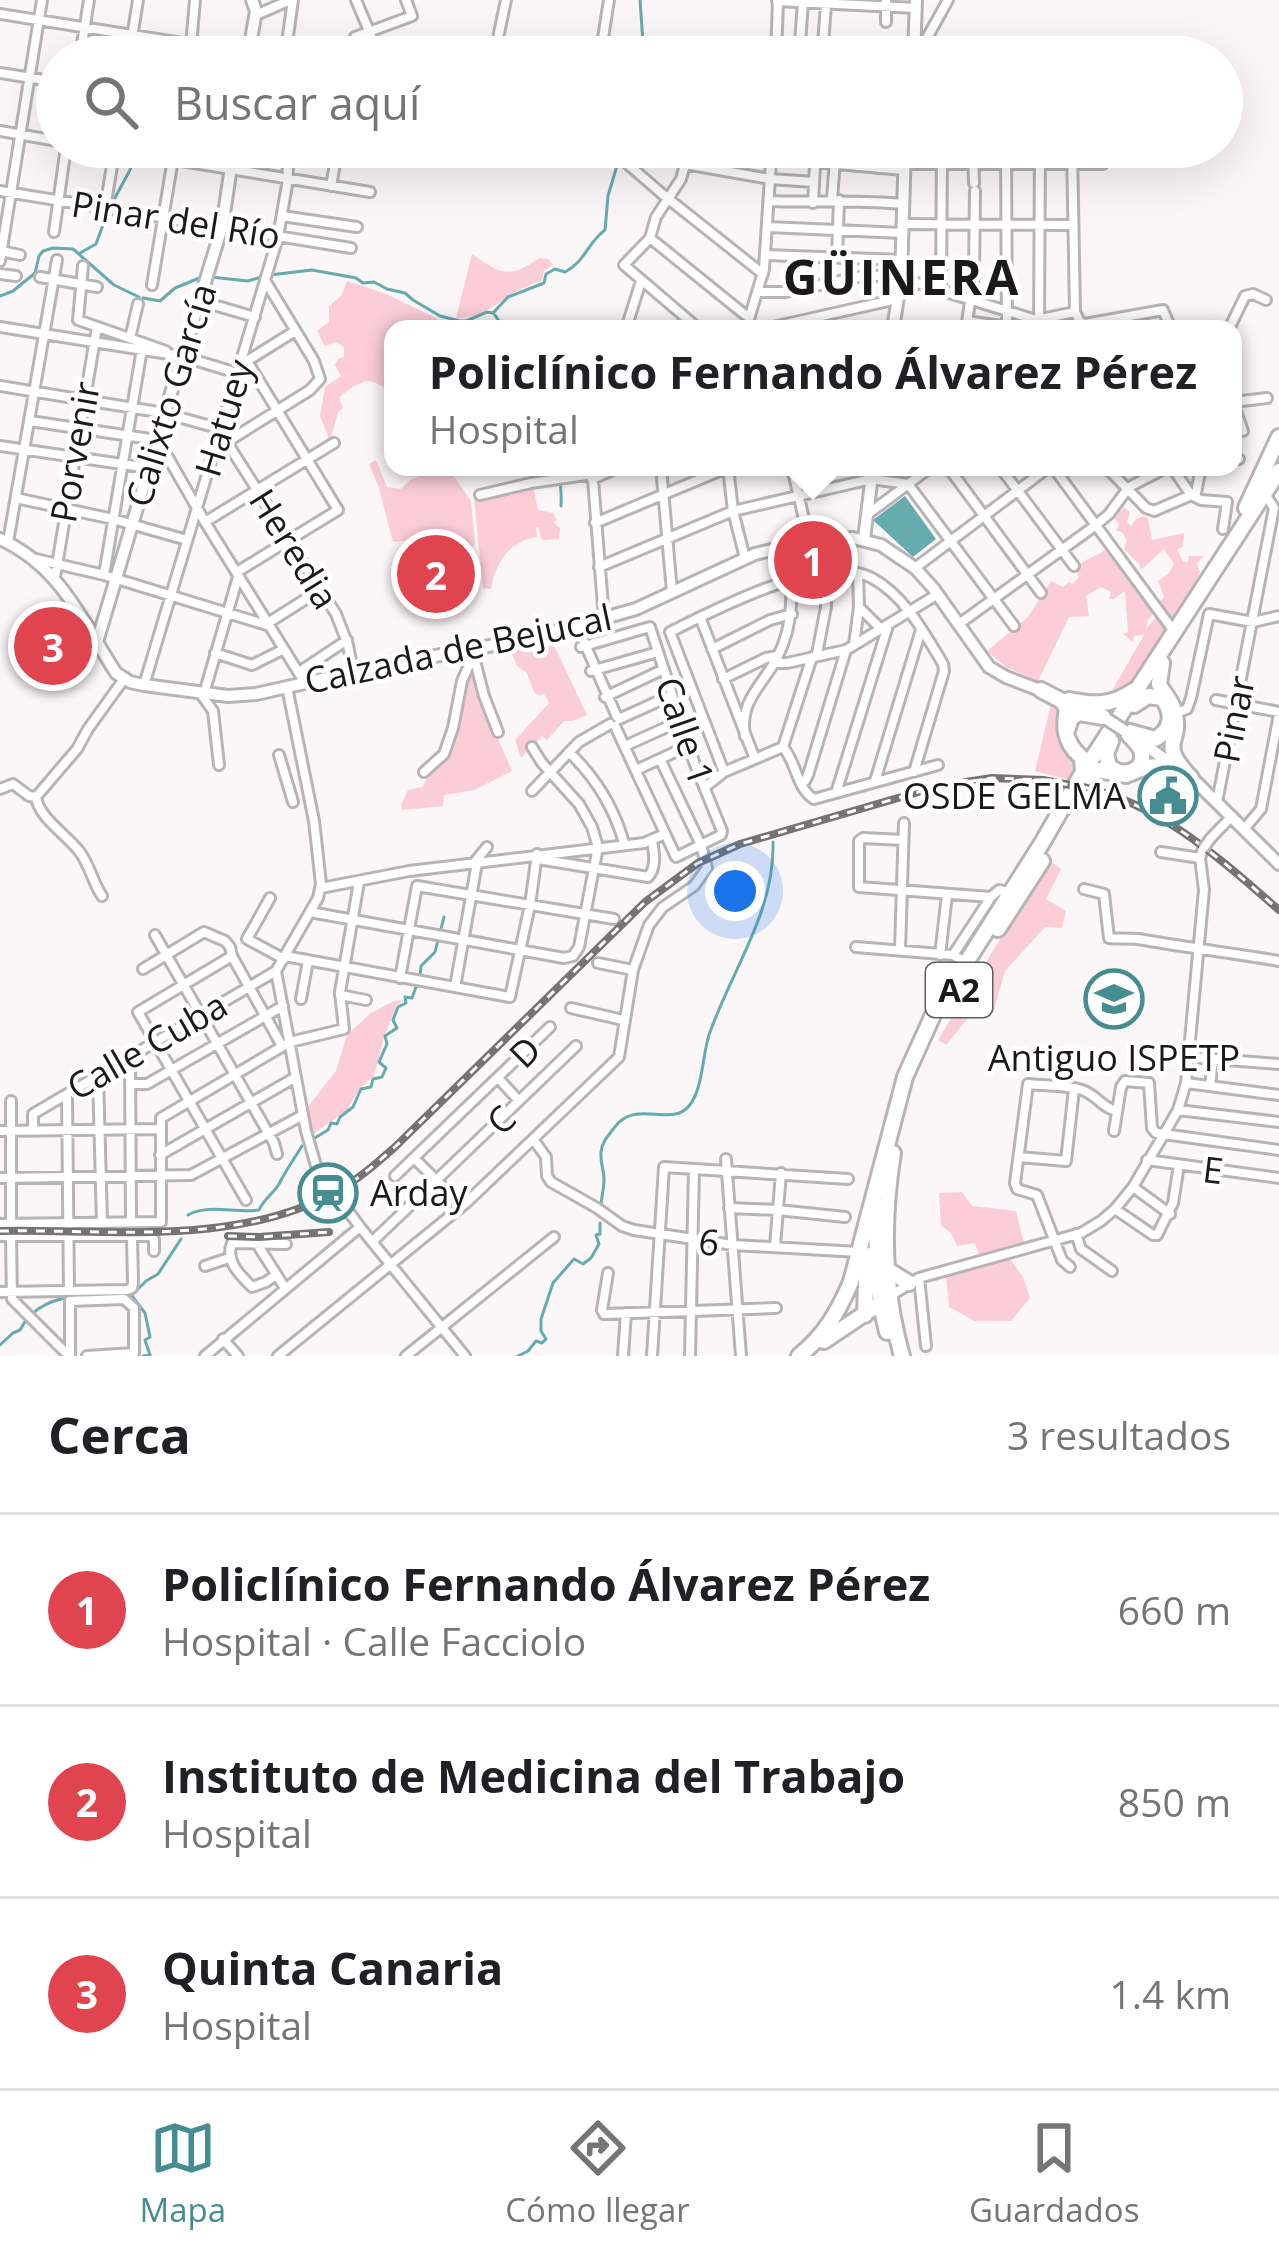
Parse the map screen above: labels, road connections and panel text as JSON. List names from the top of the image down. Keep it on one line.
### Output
{"streets":{"highway":["A2"],"main road":["Calixto García","Calzada de Bejucal"],"street":["Pinar del Río","Hatuey","Porvenir","Heredia","Pinar","Calle 1","Calle Cuba","D","C","E","6"]},"crossings":[["Pinar del Río","Calixto García"],["Pinar del Río","Hatuey"],["Hatuey","Heredia"],["Hatuey","Calzada de Bejucal"],["Heredia","Calzada de Bejucal"],["Pinar","A2"],["A2","6"]],"districts":["GÜINERA"],"places":{"public building":["OSDE GELMA"],"school or university":["Antiguo ISPETP"],"station":["Arday"]},"page":{"search":"Buscar aquí","popup":["Policlínico Fernando Álvarez Pérez","Hospital"],"pins":["1","2","3"],"heading":["Cerca","3 resultados"],"list":[{"mark":"1","name":"Policlínico Fernando Álvarez Pérez","note":"Hospital · Calle Facciolo","value":"660 m"},{"mark":"2","name":"Instituto de Medicina del Trabajo","note":"Hospital","value":"850 m"},{"mark":"3","name":"Quinta Canaria","note":"Hospital","value":"1.4 km"}],"nav":["Mapa","Cómo llegar","Guardados"]}}
